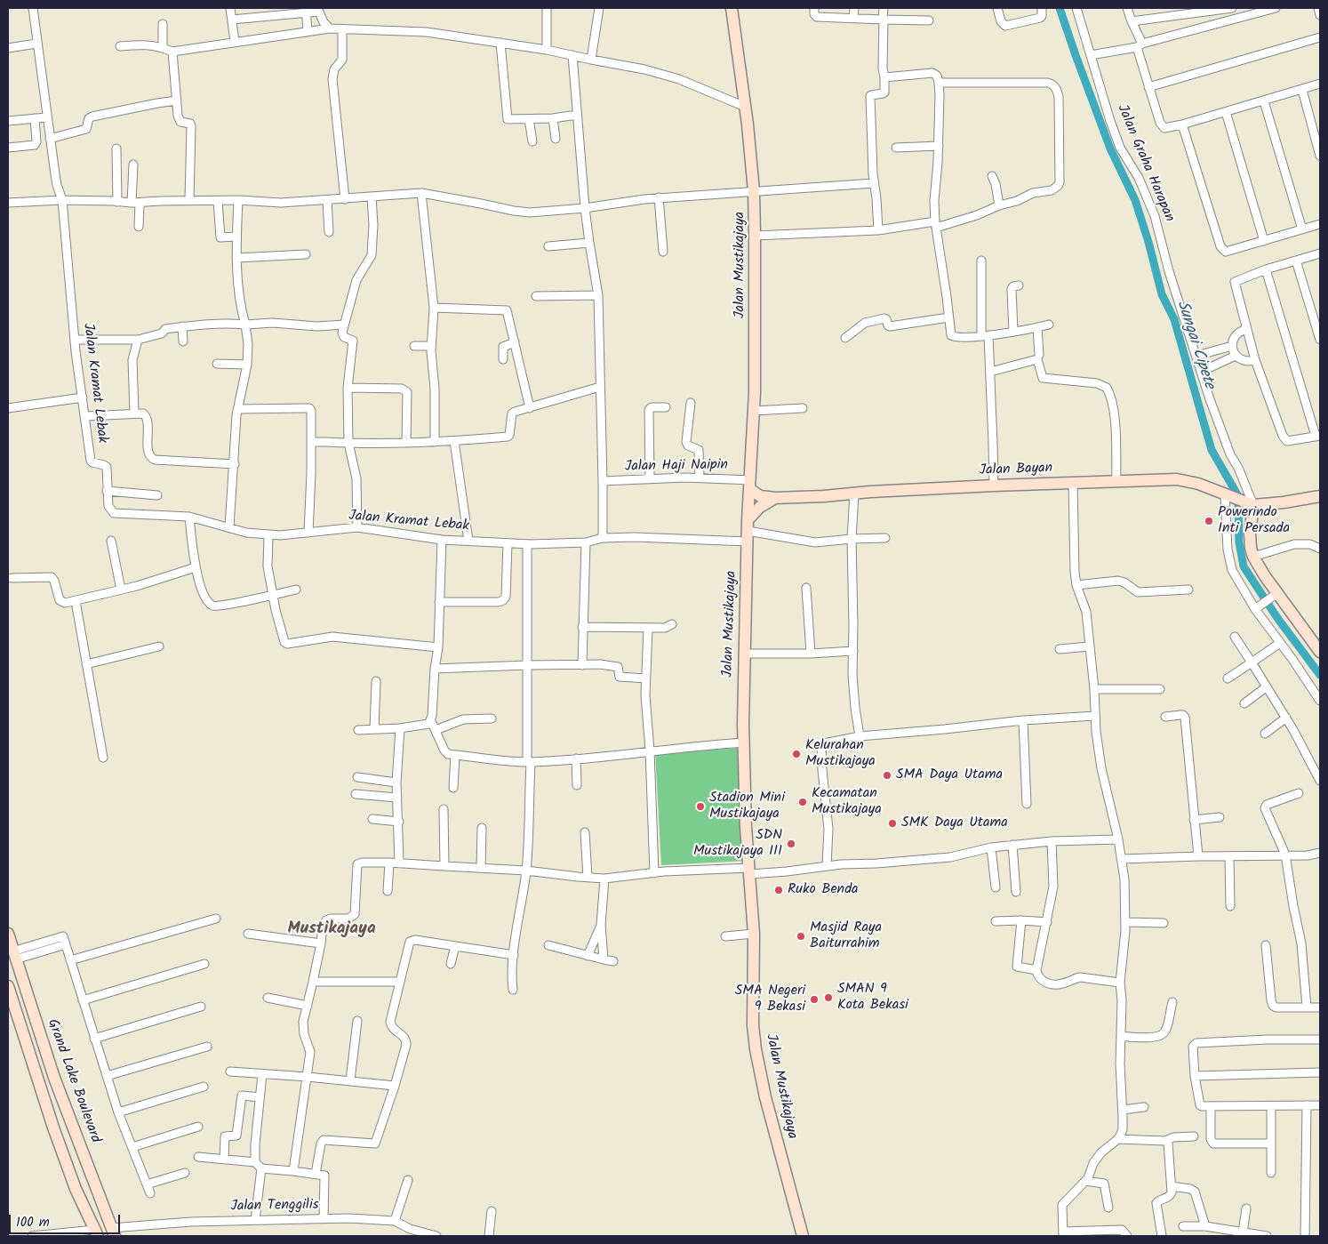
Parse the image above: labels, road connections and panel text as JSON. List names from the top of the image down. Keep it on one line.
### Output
{"streets":{"main road":["Jalan Mustikajaya","Jalan Bayan","Grand Lake Boulevard"],"street":["Jalan Graha Harapan","Jalan Kramat Lebak","Jalan Haji Naipin","Jalan Tenggilis"]},"crossings":[["Jalan Graha Harapan","Jalan Bayan"],["Jalan Mustikajaya","Jalan Kramat Lebak"],["Jalan Mustikajaya","Jalan Haji Naipin"],["Jalan Mustikajaya","Jalan Bayan"],["Jalan Haji Naipin","Jalan Bayan"],["Grand Lake Boulevard","Jalan Tenggilis"]],"districts":["Mustikajaya"],"water":["Sungai Cipete"],"places":["Powerindo Inti Persada","Kelurahan Mustikajaya","SMA Daya Utama","Kecamatan Mustikajaya","Stadion Mini Mustikajaya","SMK Daya Utama","SDN Mustikajaya III","Ruko Benda","Masjid Raya Baiturrahim","SMAN 9 Kota Bekasi","SMA Negeri 9 Bekasi"],"scale_bar":"100 m"}
